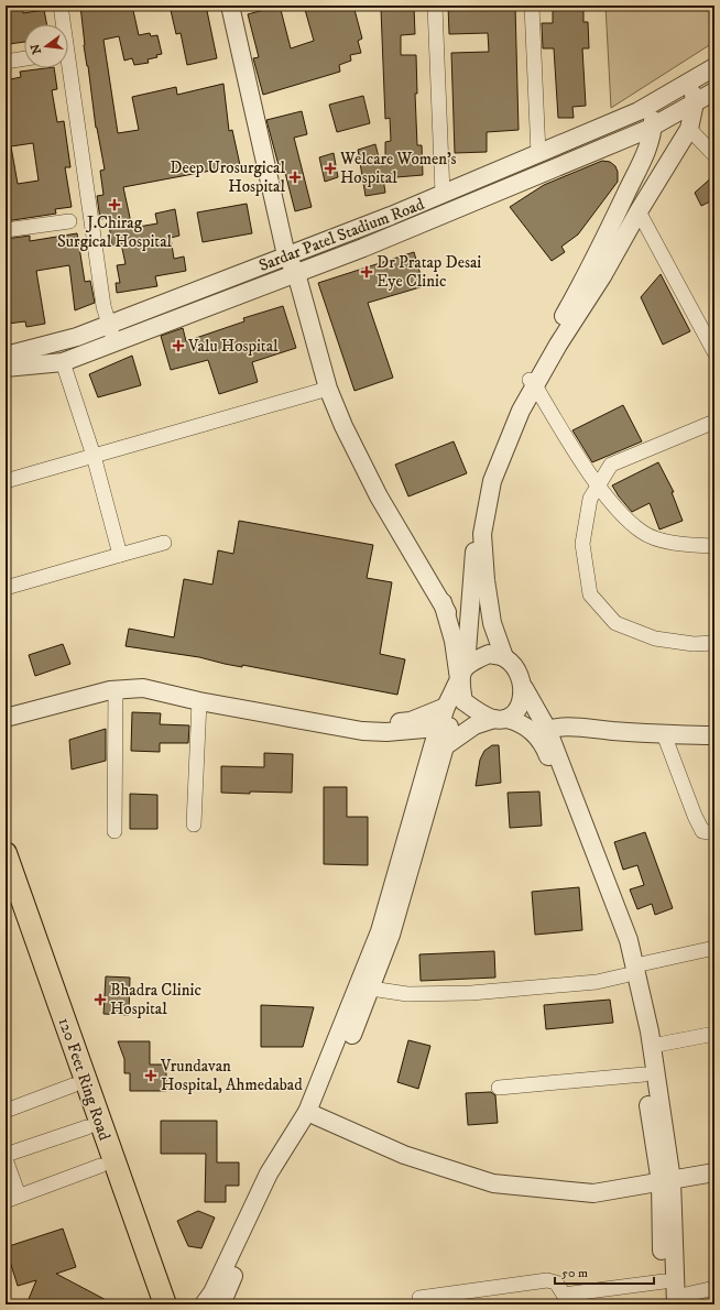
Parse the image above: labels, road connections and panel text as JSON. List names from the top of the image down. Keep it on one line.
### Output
{"streets":{"main road":["120 Feet Ring Road"],"street":["Sardar Patel Stadium Road"]},"places":{"health":["Welcare Women's Hospital","Deep Urosurgical Hospital","J.Chirag Surgical Hospital","Dr Pratap Desai Eye Clinic","Valu Hospital","Bhadra Clinic Hospital","Vrundavan Hospital, Ahmedabad"]},"scale_bar":"50 m","north":"left"}
